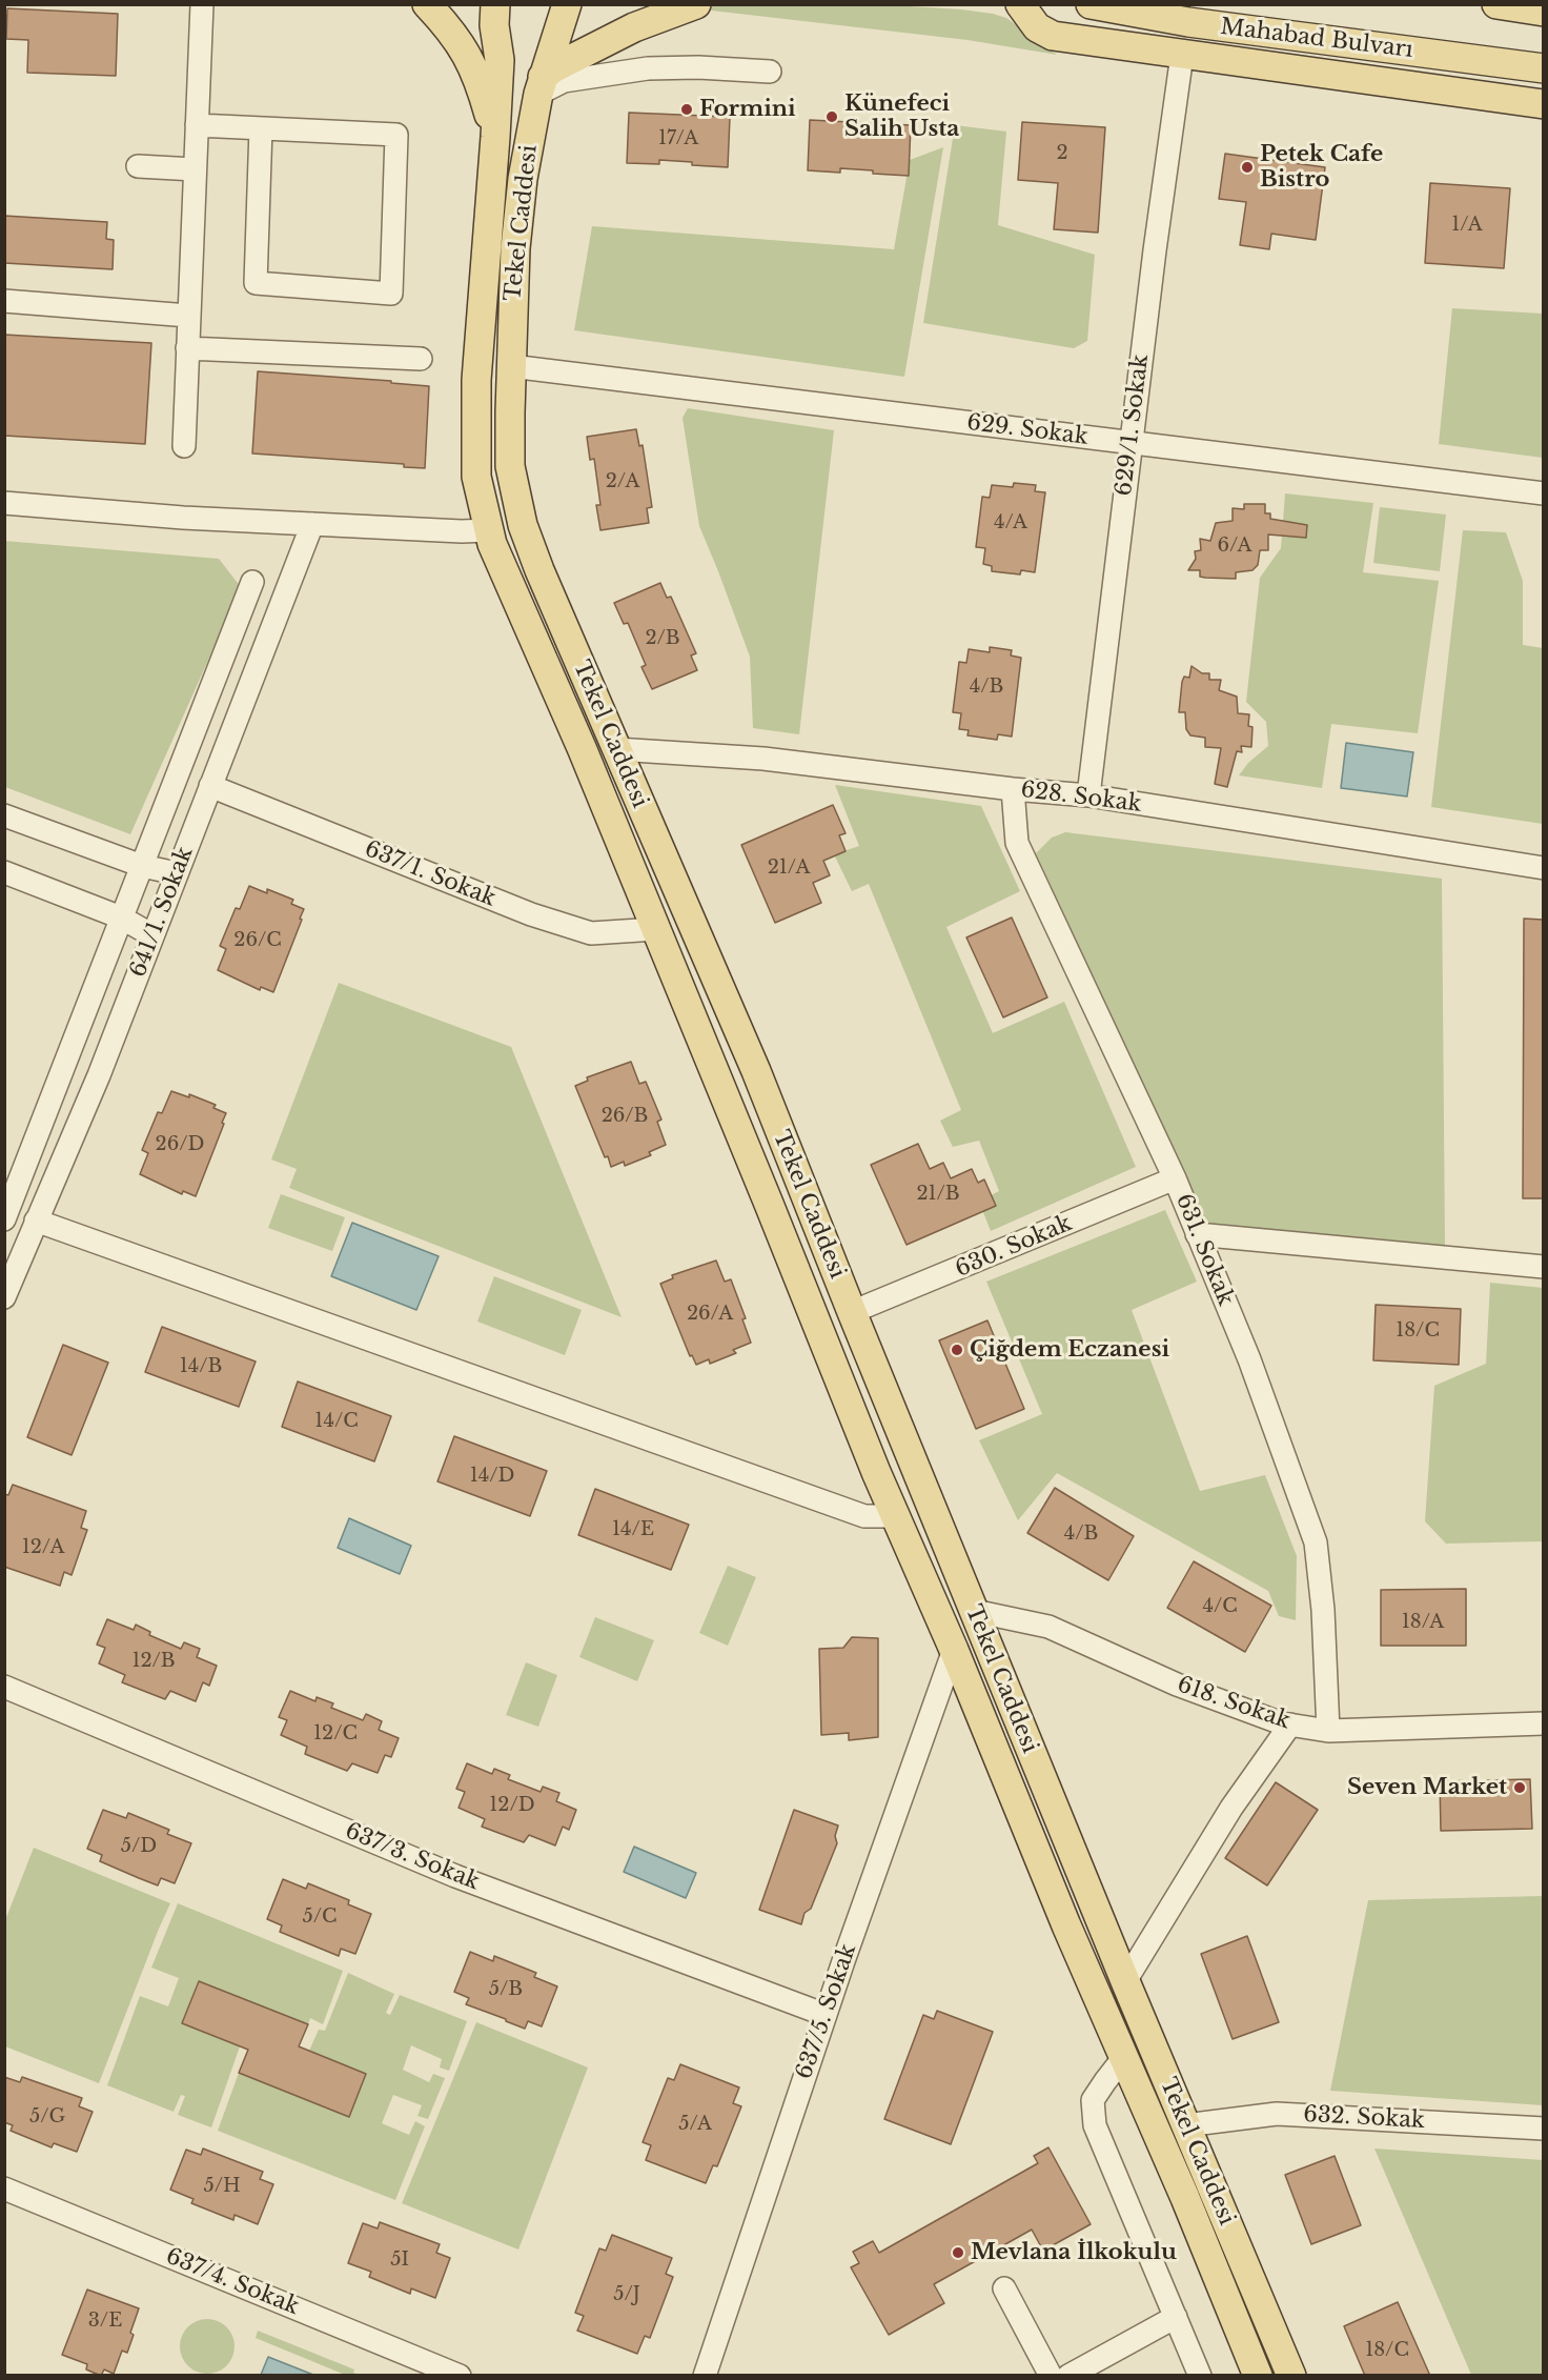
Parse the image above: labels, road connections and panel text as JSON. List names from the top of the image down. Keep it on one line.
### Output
{"streets":{"main road":["Mahabad Bulvarı","Tekel Caddesi"],"street":["629/1. Sokak","629. Sokak","628. Sokak","637/1. Sokak","641/1. Sokak","630. Sokak","631. Sokak","618. Sokak","637/3. Sokak","637/5. Sokak","632. Sokak","637/4. Sokak"]},"crossings":[["Tekel Caddesi","629. Sokak"],["Tekel Caddesi","628. Sokak"],["Tekel Caddesi","630. Sokak"],["Tekel Caddesi","618. Sokak"],["Tekel Caddesi","632. Sokak"],["629/1. Sokak","629. Sokak"],["629/1. Sokak","628. Sokak"],["628. Sokak","631. Sokak"],["637/1. Sokak","641/1. Sokak"],["630. Sokak","631. Sokak"],["631. Sokak","618. Sokak"],["637/3. Sokak","637/5. Sokak"]],"places":["Formini","Künefeci Salih Usta","Petek Cafe Bistro","Çiğdem Eczanesi","Seven Market","Mevlana İlkokulu"],"house_numbers":["17/A","2","1/A","2/A","4/A","6/A","2/B","4/B","21/A","26/C","26/B","26/D","21/B","26/A","18/C","14/B","14/C","14/D","14/E","4/B","12/A","4/C","18/A","12/B","12/C","12/D","5/D","5/C","5/B","5/G","5/A","5/H","5I","5/J","3/E","18/C"]}
